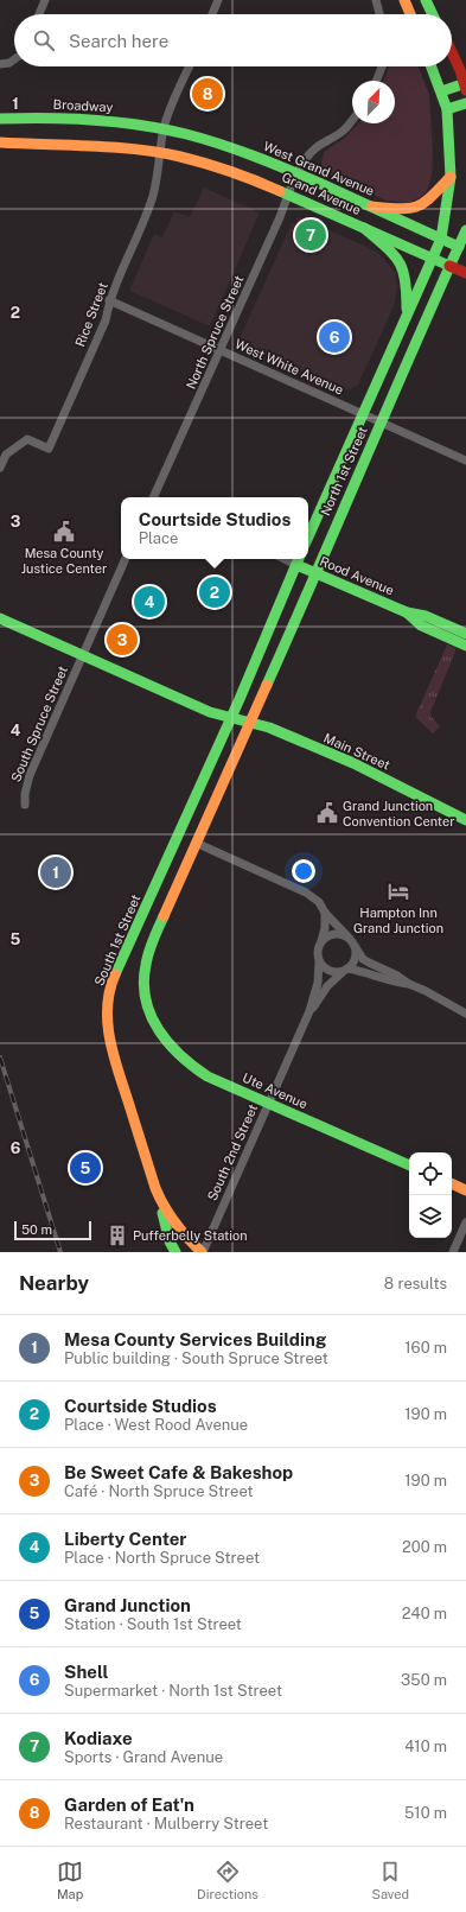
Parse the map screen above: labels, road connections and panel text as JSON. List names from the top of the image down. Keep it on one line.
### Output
{"streets":{"main road":["Broadway","West Grand Avenue","Grand Avenue","North 1st Street","Rood Avenue","Main Street","South 1st Street","Ute Avenue"],"street":["Rice Street","North Spruce Street","West White Avenue","South Spruce Street","South 2nd Street"]},"crossings":[["Broadway","West Grand Avenue"],["Broadway","Rice Street"],["West Grand Avenue","Rice Street"],["West Grand Avenue","North Spruce Street"],["West Grand Avenue","North 1st Street"],["Grand Avenue","Rice Street"],["Grand Avenue","North Spruce Street"],["Grand Avenue","North 1st Street"],["Rice Street","West White Avenue"],["North Spruce Street","West White Avenue"],["West White Avenue","North 1st Street"],["North 1st Street","Rood Avenue"],["North 1st Street","Main Street"],["South Spruce Street","Main Street"],["Main Street","South 1st Street"],["South 1st Street","South 2nd Street"],["Ute Avenue","South 2nd Street"]],"places":{"public building":["Mesa County Justice Center","Grand Junction Convention Center"],"hotel":["Hampton Inn Grand Junction"],"building":["Pufferbelly Station"]},"scale_bar":"50 m","north":"top right","page":{"search":"Search here","pins":["8","7","6","2","4","3","1","5"],"popup":["Courtside Studios","Place"],"scale":"50 m","heading":["Nearby","8 results"],"list":[{"mark":"1","name":"Mesa County Services Building","note":"Public building · South Spruce Street","value":"160 m"},{"mark":"2","name":"Courtside Studios","note":"Place · West Rood Avenue","value":"190 m"},{"mark":"3","name":"Be Sweet Cafe & Bakeshop","note":"Café · North Spruce Street","value":"190 m"},{"mark":"4","name":"Liberty Center","note":"Place · North Spruce Street","value":"200 m"},{"mark":"5","name":"Grand Junction","note":"Station · South 1st Street","value":"240 m"},{"mark":"6","name":"Shell","note":"Supermarket · North 1st Street","value":"350 m"},{"mark":"7","name":"Kodiaxe","note":"Sports · Grand Avenue","value":"410 m"},{"mark":"8","name":"Garden of Eat'n","note":"Restaurant · Mulberry Street","value":"510 m"}],"nav":["Map","Directions","Saved"]},"grid":{"rows":["1","2","3","4","5","6"]}}
